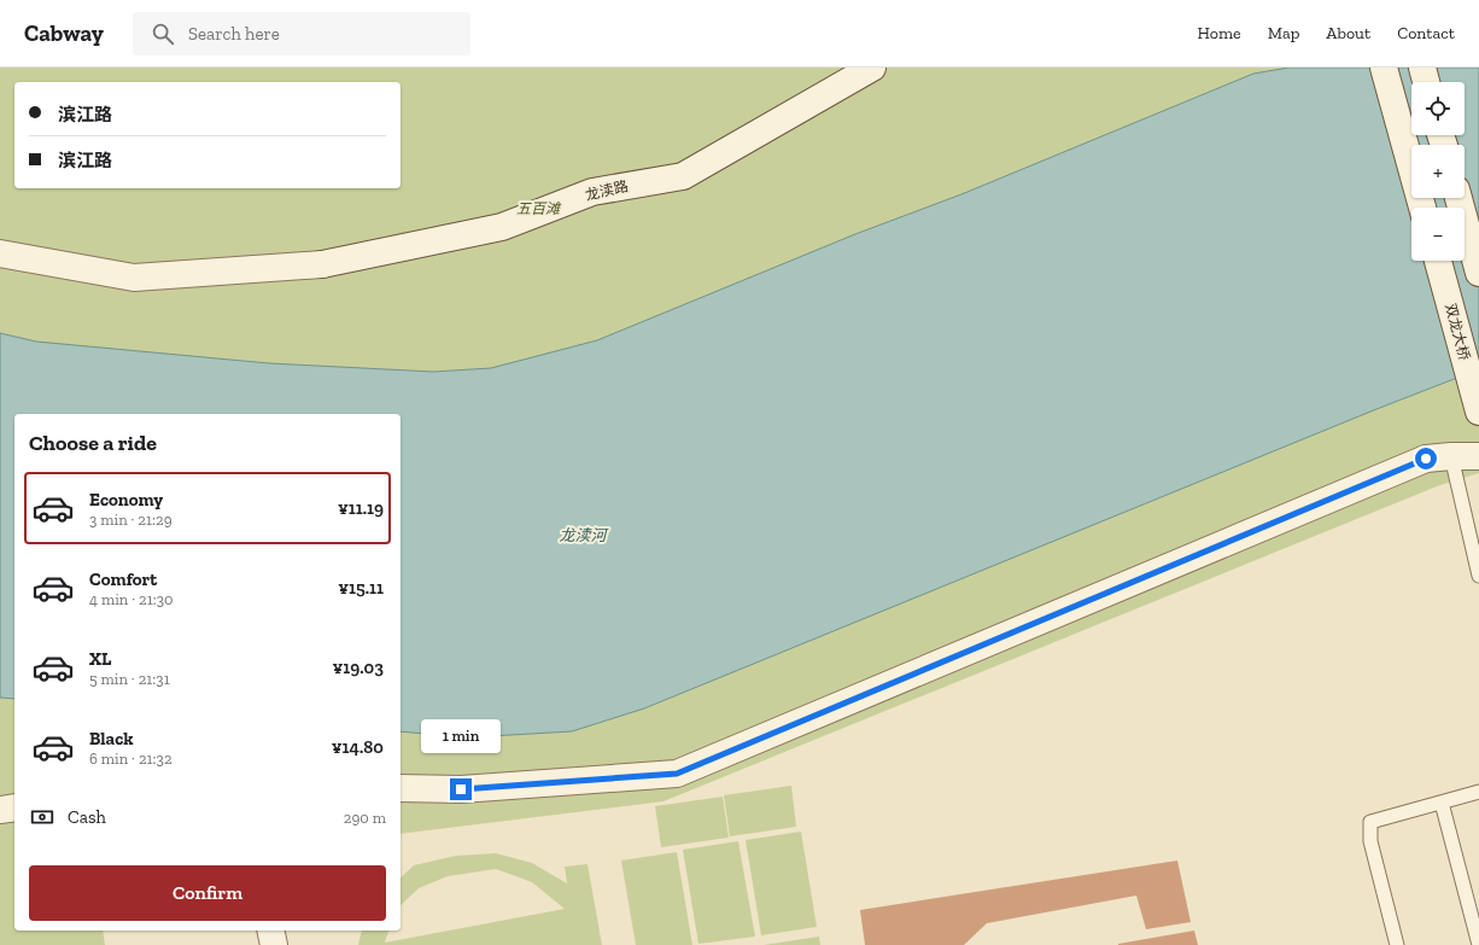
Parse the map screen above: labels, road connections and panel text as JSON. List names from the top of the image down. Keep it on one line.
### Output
{"streets":{"street":["龙渎路","双龙大桥"]},"water":["龙渎河"],"parks":["五百滩"],"page":{"header":"Cabway","search":"Search here","nav":["Home","Map","About","Contact"],"map_buttons":["+","−"],"banner":["滨江路","滨江路"],"heading":"Choose a ride","list":[{"name":"Economy","note":"3 min · 21:29","value":"¥11.19"},{"name":"Comfort","note":"4 min · 21:30","value":"¥15.11"},{"name":"XL","note":"5 min · 21:31","value":"¥19.03"},{"name":"Black","note":"6 min · 21:32","value":"¥14.80"}],"bubble":"1 min","pay":["Cash","290 m"],"buttons":"Confirm"}}
